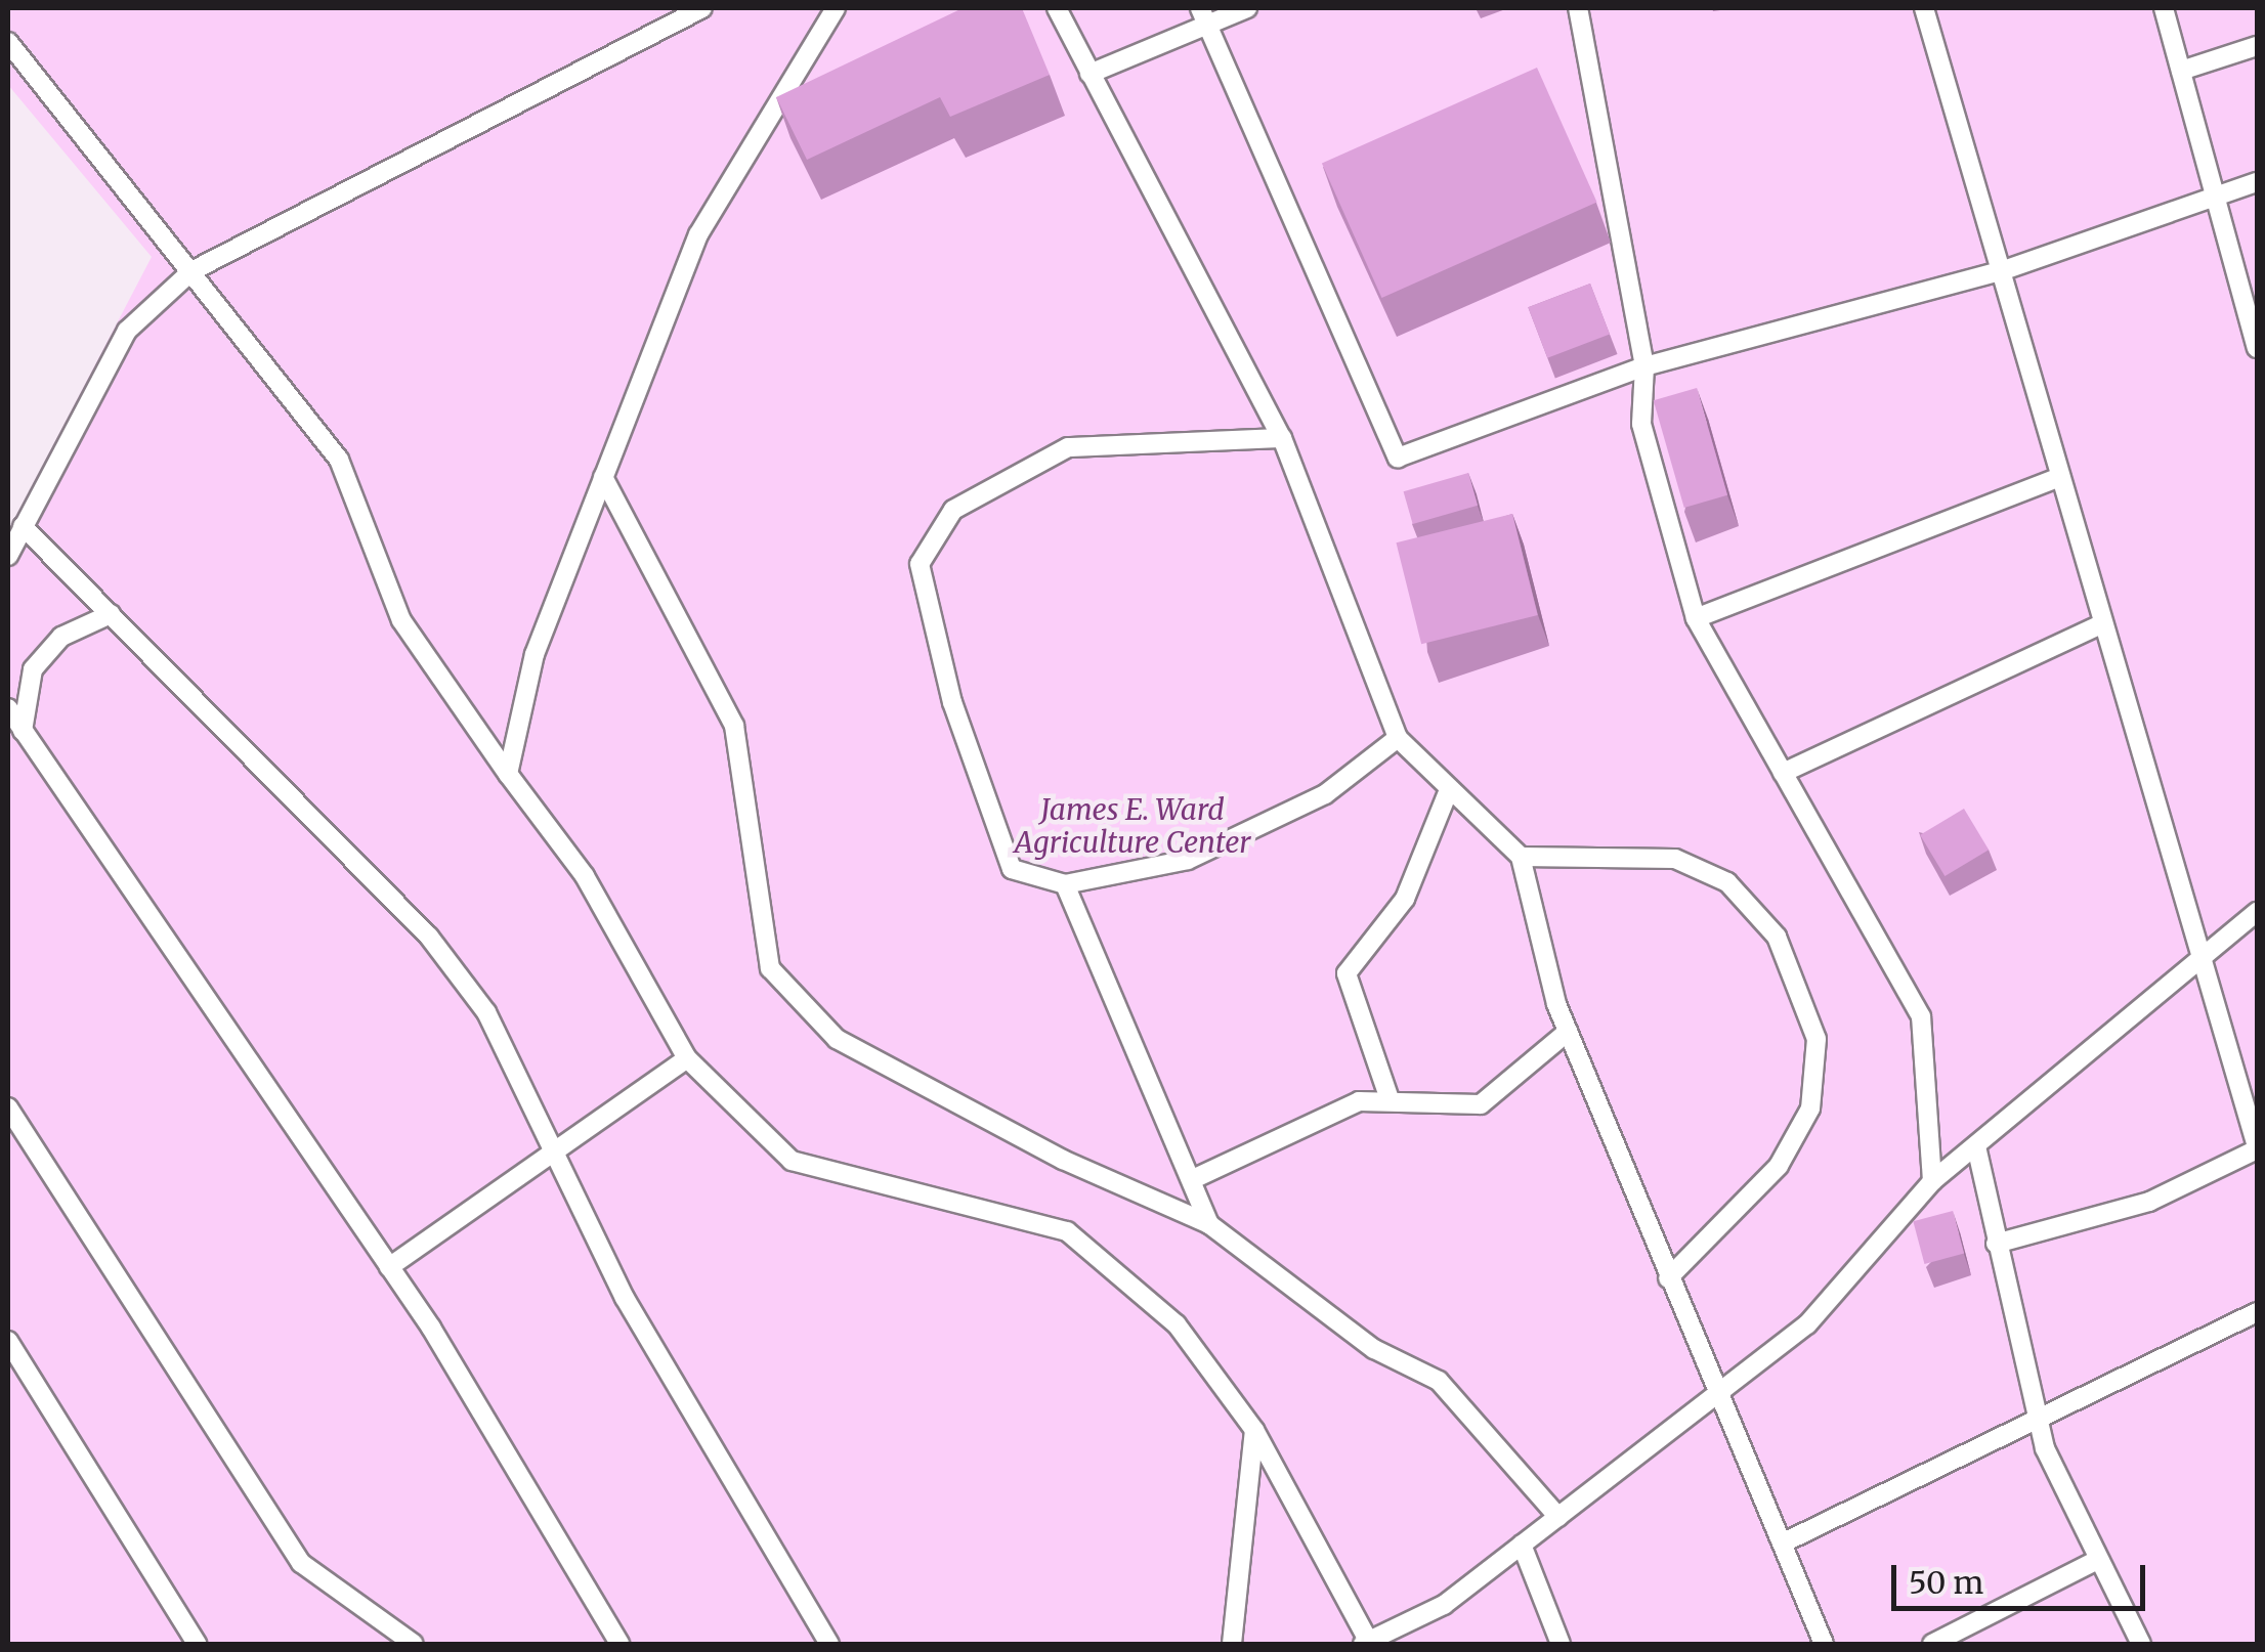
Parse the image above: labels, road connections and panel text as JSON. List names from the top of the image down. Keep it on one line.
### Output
{"parks":["James E. Ward Agriculture Center"],"scale_bar":"50 m"}
